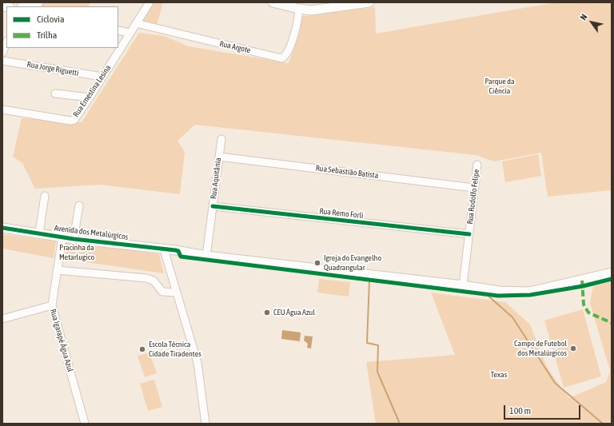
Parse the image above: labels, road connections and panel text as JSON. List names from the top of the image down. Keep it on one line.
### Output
{"streets":{"main road":["Avenida dos Metalúrgicos"],"street":["Rua Argote","Rua Jorge Riguetti","Rua Ernestina Lesina","Rua Sebastião Batista","Rua Aquitânia","Rua Rodolfo Felipe","Rua Remo Forli","Rua Igarapé Água Azul"]},"crossings":[["Rua Argote","Rua Ernestina Lesina"],["Rua Jorge Riguetti","Rua Ernestina Lesina"],["Rua Sebastião Batista","Rua Aquitânia"],["Rua Sebastião Batista","Rua Rodolfo Felipe"],["Rua Aquitânia","Rua Remo Forli"],["Rua Aquitânia","Avenida dos Metalúrgicos"],["Rua Rodolfo Felipe","Rua Remo Forli"],["Rua Rodolfo Felipe","Avenida dos Metalúrgicos"],["Avenida dos Metalúrgicos","Rua Igarapé Água Azul"]],"parks":["Parque da Ciência","Pracinha da Metarlugico","Texas"],"places":["Igreja do Evangelho Quadrangular","CEU Água Azul","Campo de Futebol dos Metalúrgicos","Escola Técnica Cidade Tiradentes"],"legend":["Ciclovia","Trilha"],"scale_bar":"100 m","north":"top left"}
